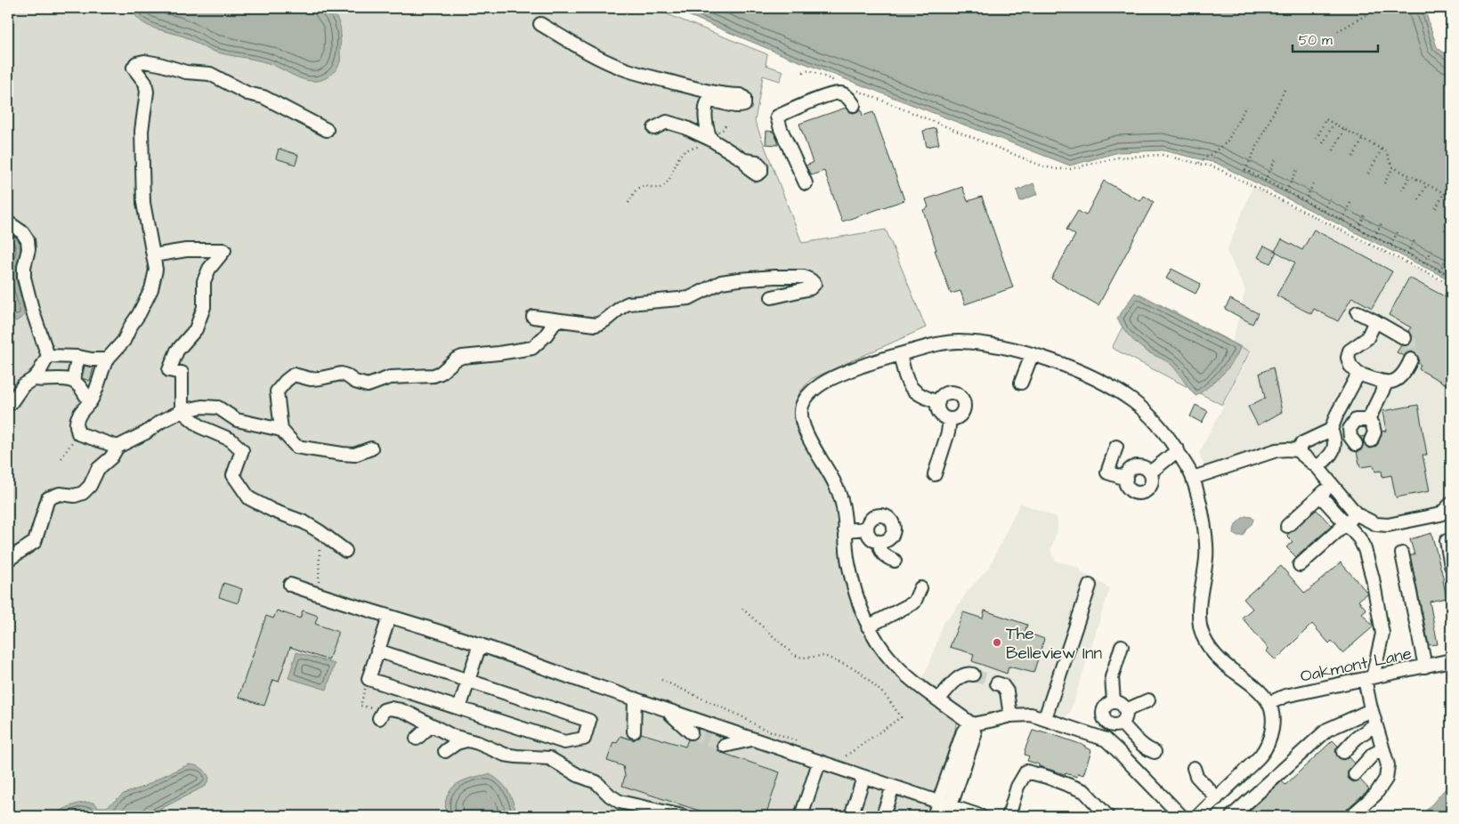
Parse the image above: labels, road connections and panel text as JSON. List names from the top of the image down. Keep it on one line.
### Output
{"streets":{"street":["Oakmont Lane"]},"places":["The Belleview Inn"],"scale_bar":"50 m"}
